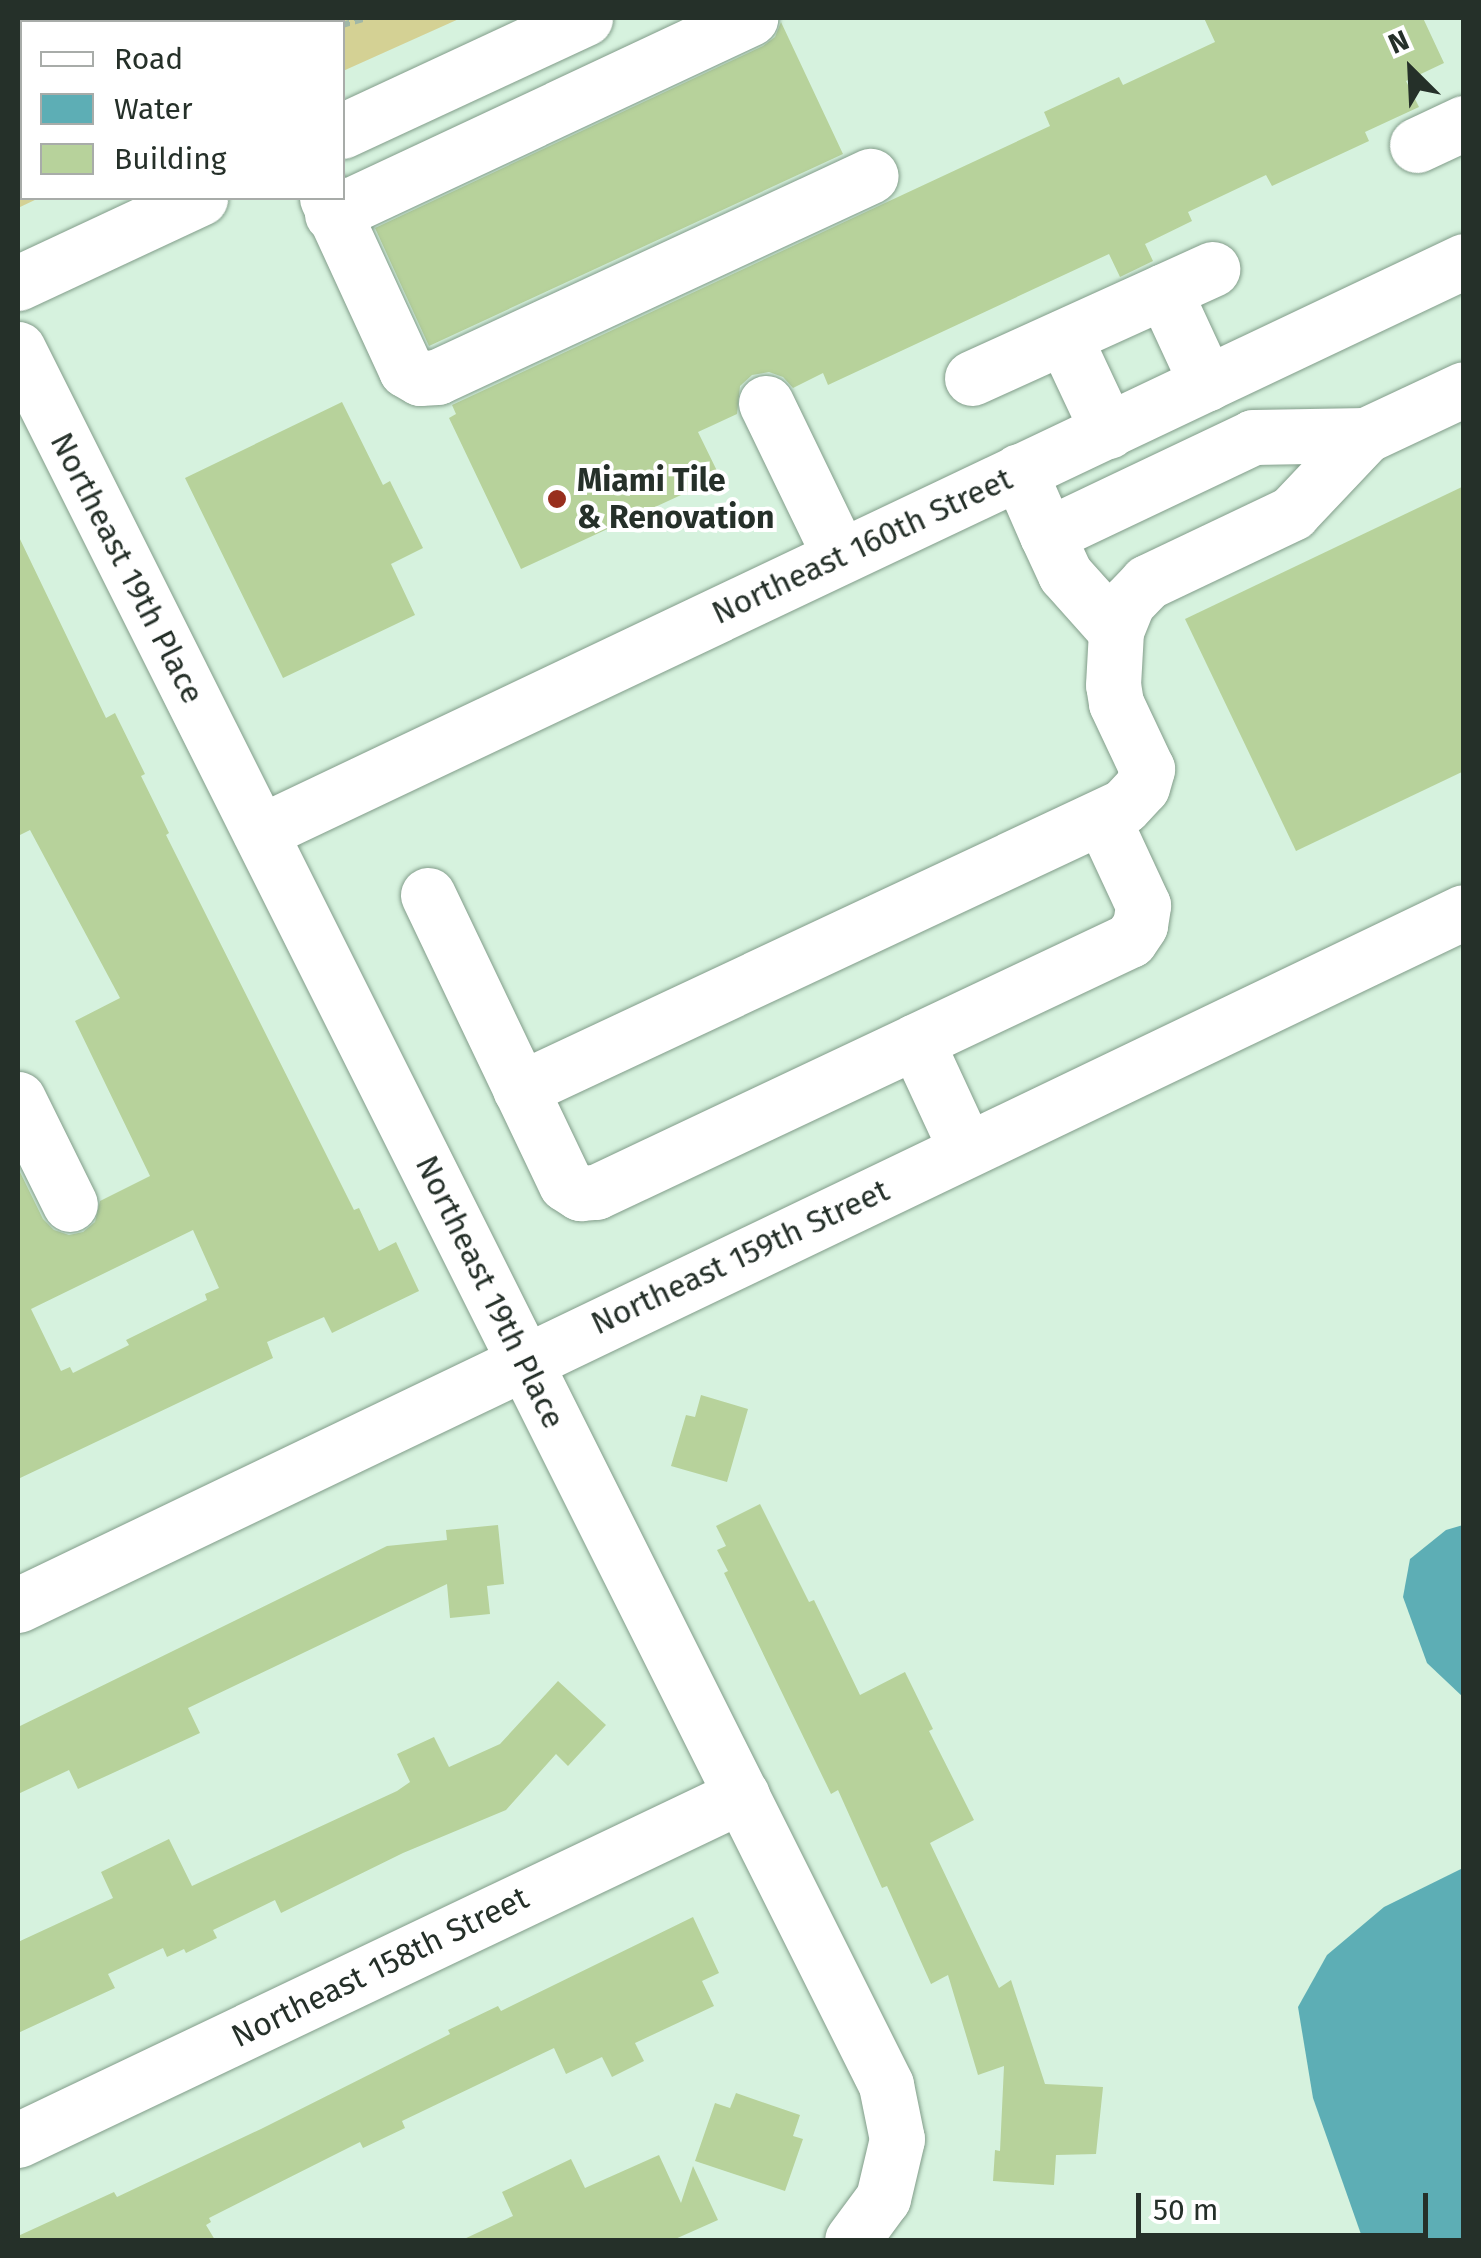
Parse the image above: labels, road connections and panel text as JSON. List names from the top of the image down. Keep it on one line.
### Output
{"streets":{"street":["Northeast 160th Street","Northeast 19th Place","Northeast 159th Street","Northeast 158th Street"]},"crossings":[["Northeast 160th Street","Northeast 19th Place"],["Northeast 19th Place","Northeast 159th Street"],["Northeast 19th Place","Northeast 158th Street"]],"places":["Miami Tile & Renovation"],"legend":["Road","Water","Building"],"scale_bar":"50 m","north":"top left"}
